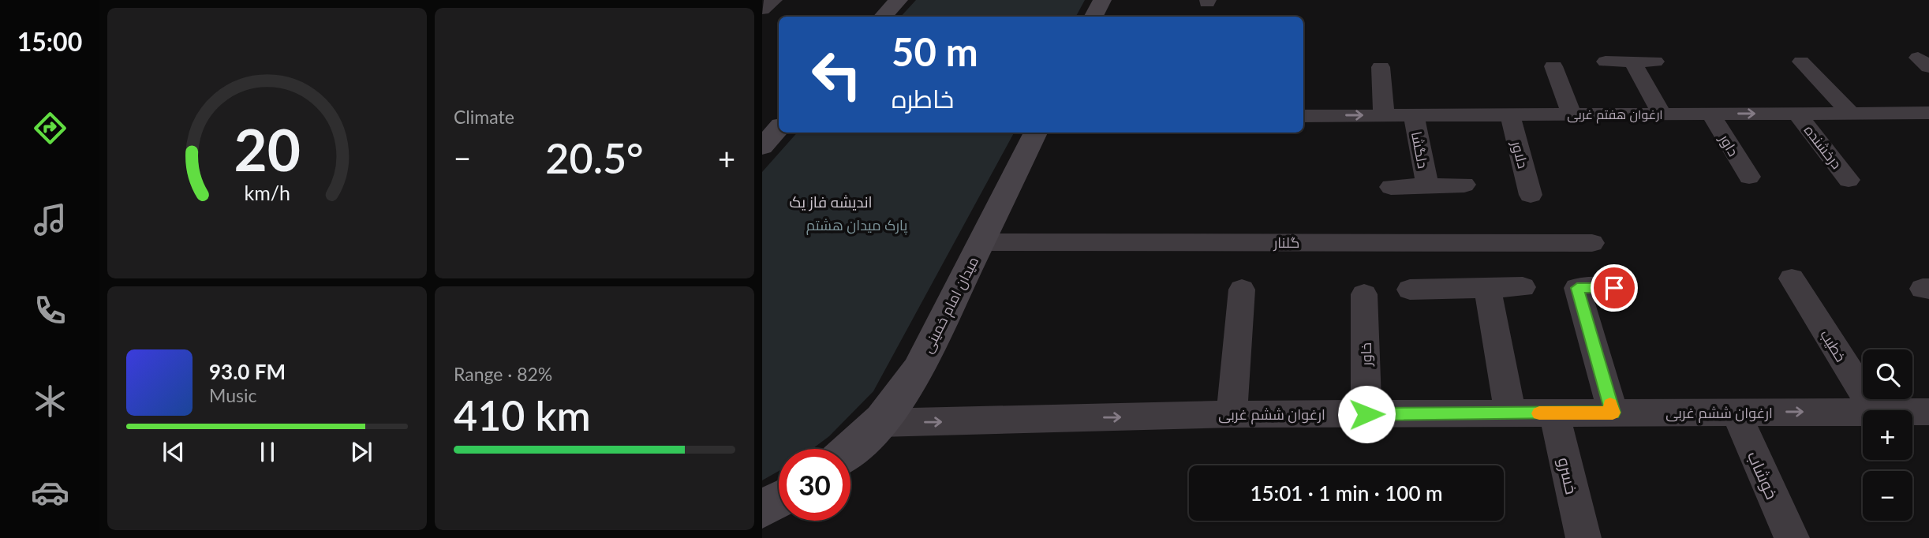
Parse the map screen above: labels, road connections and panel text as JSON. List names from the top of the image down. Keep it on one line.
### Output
{"streets":{"main road":["میدان امام خمینی"],"street":["ارغوان هفتم غربی","داور","درخشنده","دلگشا","دلاور","گلنار","خطیب","خاور","ارغوان ششم غربی","خوشاب","خسرو"]},"crossings":[["ارغوان هفتم غربی","داور"],["ارغوان هفتم غربی","درخشنده"],["ارغوان هفتم غربی","دلگشا"],["ارغوان هفتم غربی","دلاور"],["گلنار","میدان امام خمینی"],["میدان امام خمینی","ارغوان ششم غربی"],["خاور","ارغوان ششم غربی"],["ارغوان ششم غربی","خوشاب"],["ارغوان ششم غربی","خسرو"]],"one_way":["ارغوان ششم غربی"],"districts":["اندیشه فاز یک"],"parks":["پارک میدان هشتم"],"page":{"tabs":"15:00","tile":["Climate",["Range · 82%","410 km"]],"turn":["50 m","خاطره"],"heat":["−","20.5°","+"],"song":["93.0 FM","Music"],"map_buttons":["+","−"],"limit":"30","trip":"15:01 · 1 min · 100 m","gauge":["20","km/h"]}}
